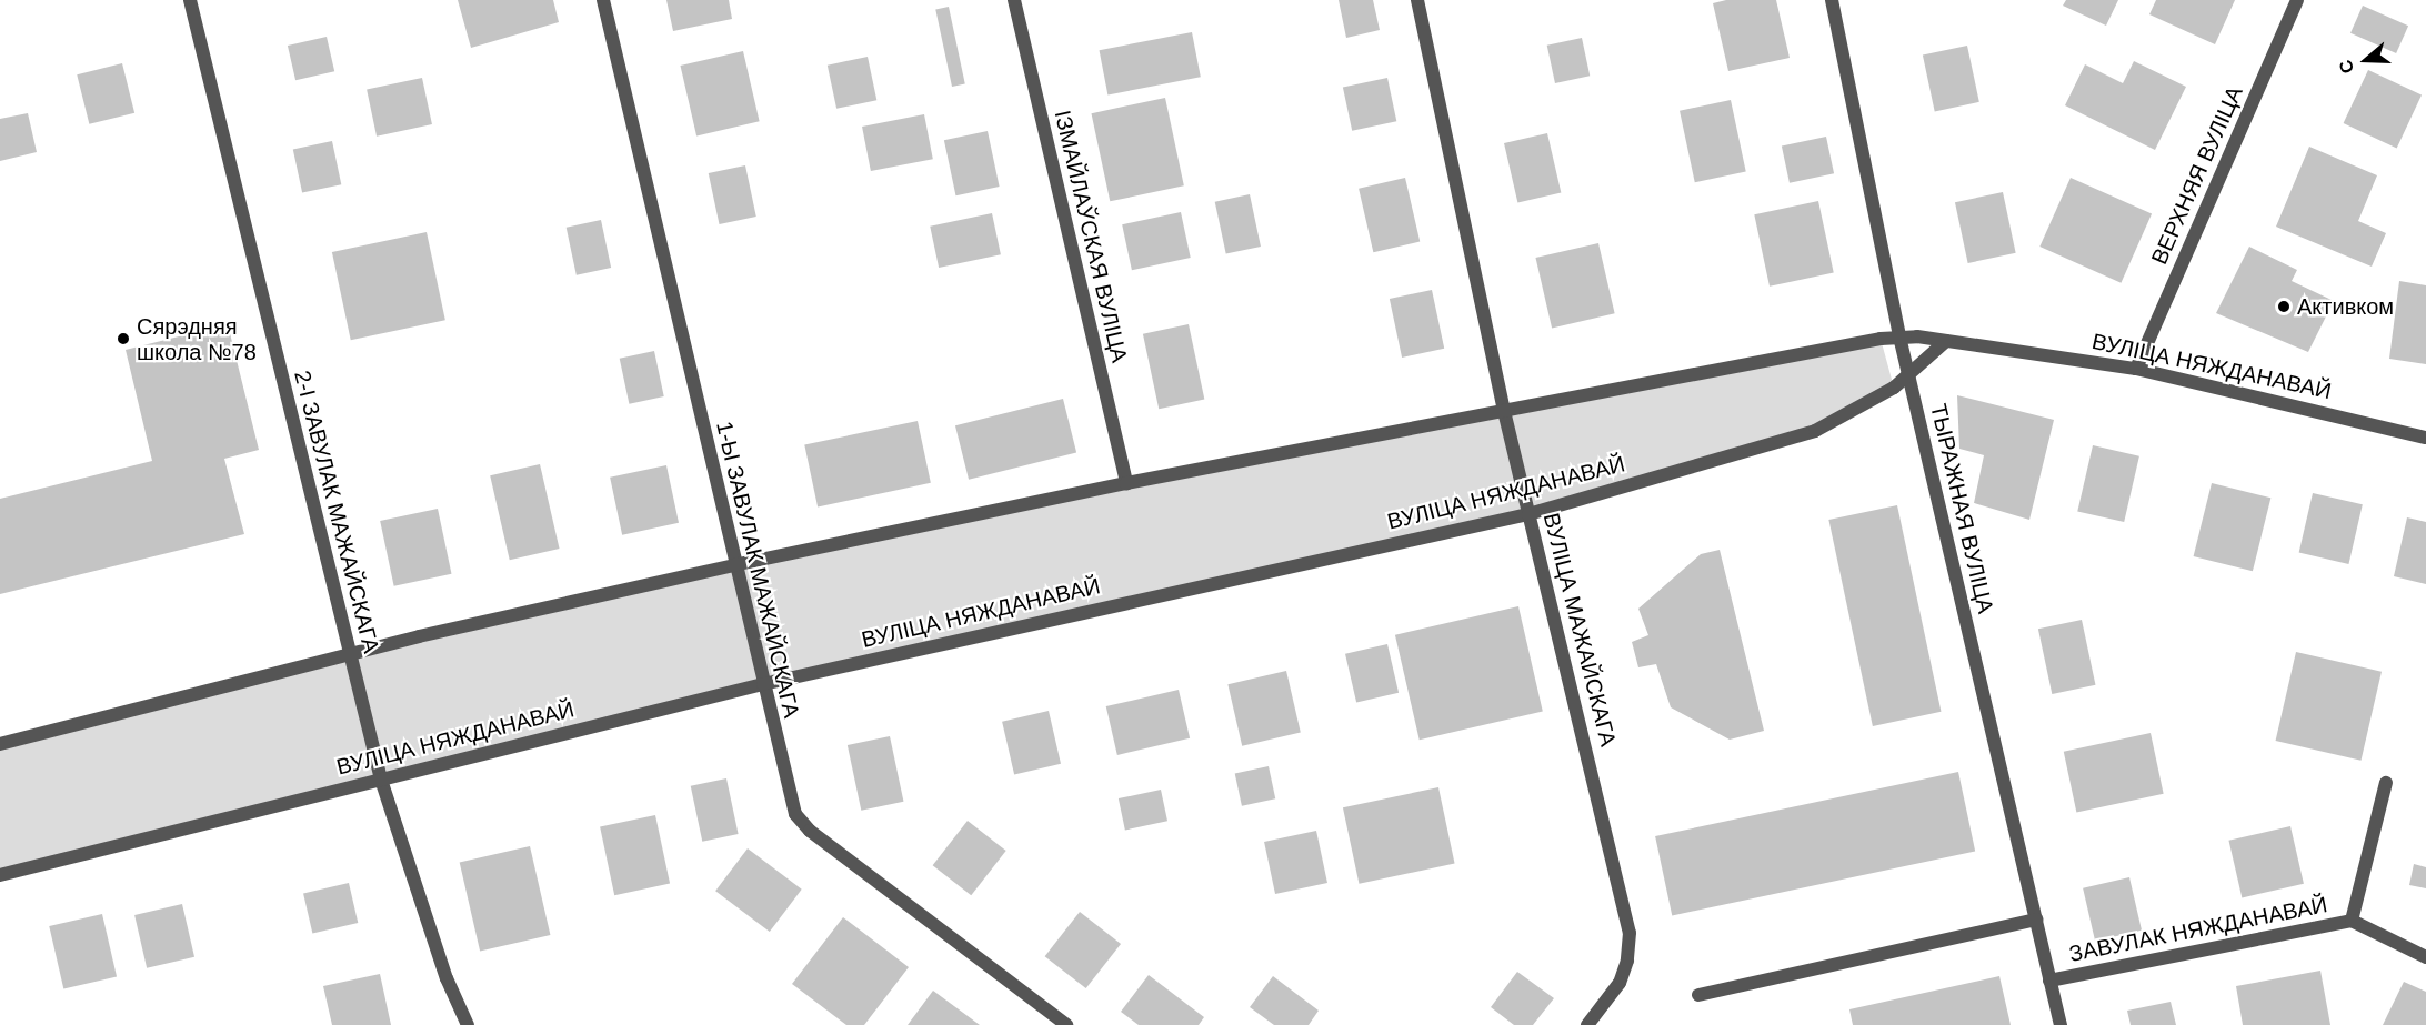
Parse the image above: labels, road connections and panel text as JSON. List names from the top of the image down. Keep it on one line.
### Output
{"streets":{"street":["ВЕРХНЯЯ ВУЛІЦА","ІЗМАЙЛАЎСКАЯ ВУЛІЦА","ВУЛІЦА НЯЖДАНАВАЙ","ТЫРАЖНАЯ ВУЛІЦА","2-І ЗАВУЛАК МАЖАЙСКАГА","1-Ы ЗАВУЛАК МАЖАЙСКАГА","ВУЛІЦА МАЖАЙСКАГА","ЗАВУЛАК НЯЖДАНАВАЙ"]},"crossings":[["ВЕРХНЯЯ ВУЛІЦА","ВУЛІЦА НЯЖДАНАВАЙ"],["ІЗМАЙЛАЎСКАЯ ВУЛІЦА","ВУЛІЦА НЯЖДАНАВАЙ"],["ВУЛІЦА НЯЖДАНАВАЙ","ТЫРАЖНАЯ ВУЛІЦА"],["ВУЛІЦА НЯЖДАНАВАЙ","2-І ЗАВУЛАК МАЖАЙСКАГА"],["ВУЛІЦА НЯЖДАНАВАЙ","1-Ы ЗАВУЛАК МАЖАЙСКАГА"],["ВУЛІЦА НЯЖДАНАВАЙ","ВУЛІЦА МАЖАЙСКАГА"],["ТЫРАЖНАЯ ВУЛІЦА","ЗАВУЛАК НЯЖДАНАВАЙ"]],"places":["Активком","Сярэдняя школа №78"],"north":"left"}
